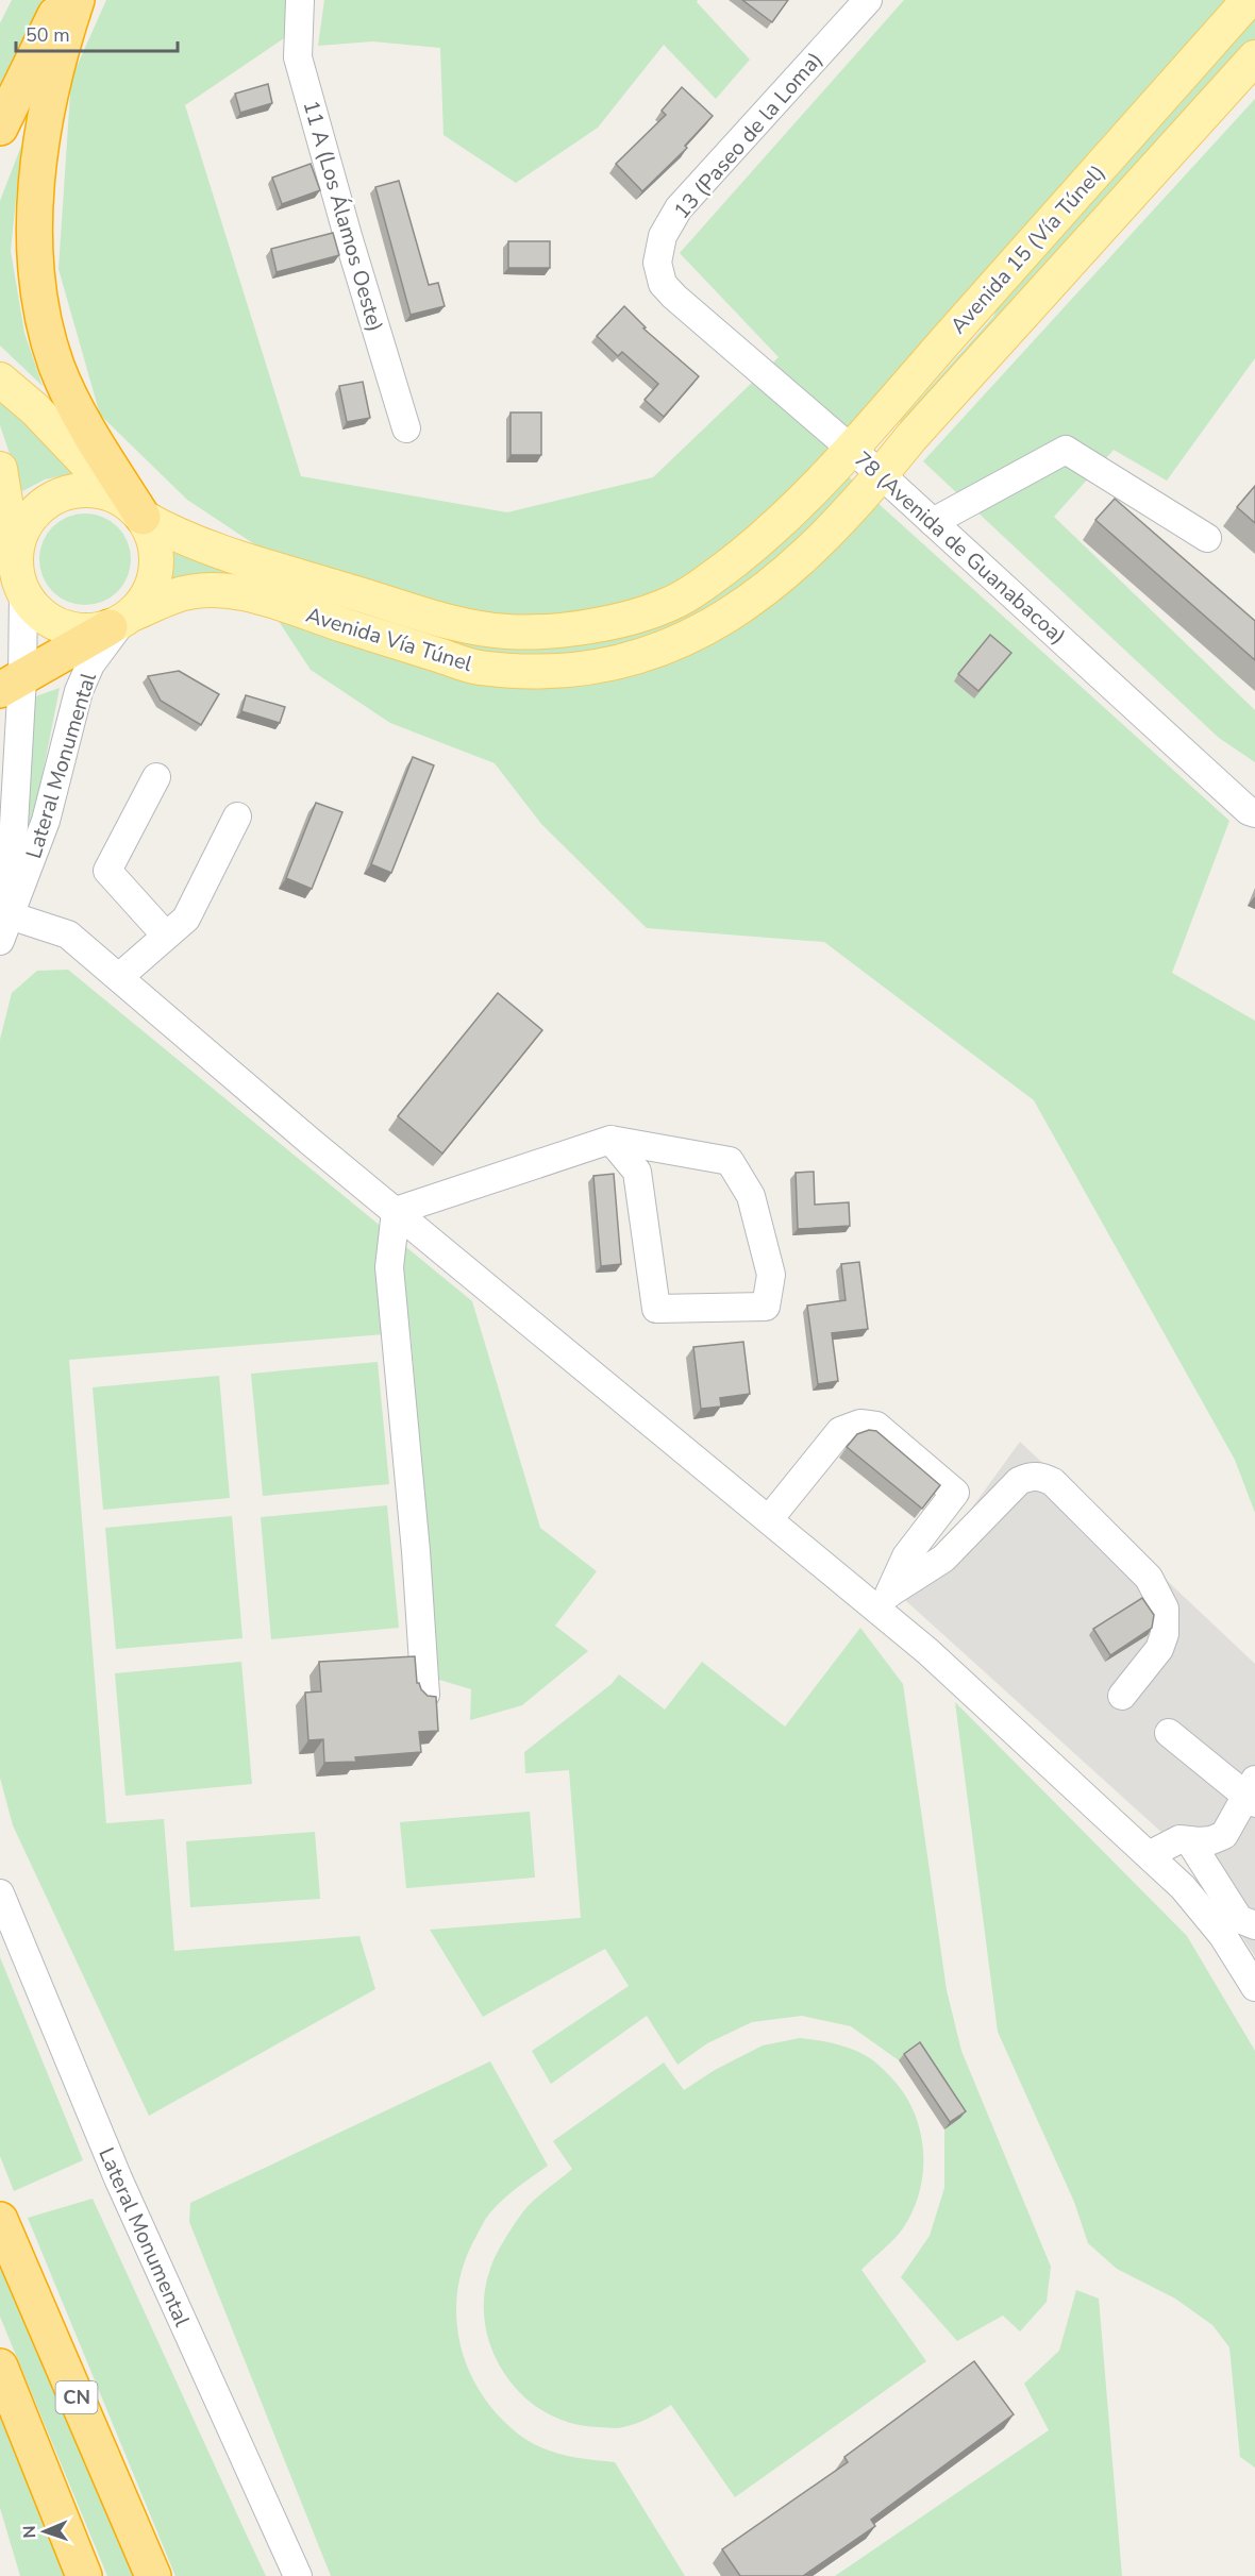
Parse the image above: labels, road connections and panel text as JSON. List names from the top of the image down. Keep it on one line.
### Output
{"streets":{"highway":["CN"],"main road":["Avenida 15 (Vía Túnel)","Avenida Vía Túnel"],"street":["13 (Paseo de la Loma)","11 A (Los Álamos Oeste)","78 (Avenida de Guanabacoa)","Lateral Monumental"]},"crossings":[["13 (Paseo de la Loma)","78 (Avenida de Guanabacoa)"],["Avenida 15 (Vía Túnel)","78 (Avenida de Guanabacoa)"],["Avenida 15 (Vía Túnel)","Avenida Vía Túnel"],["Avenida Vía Túnel","Lateral Monumental"]],"scale_bar":"50 m","north":"left"}
